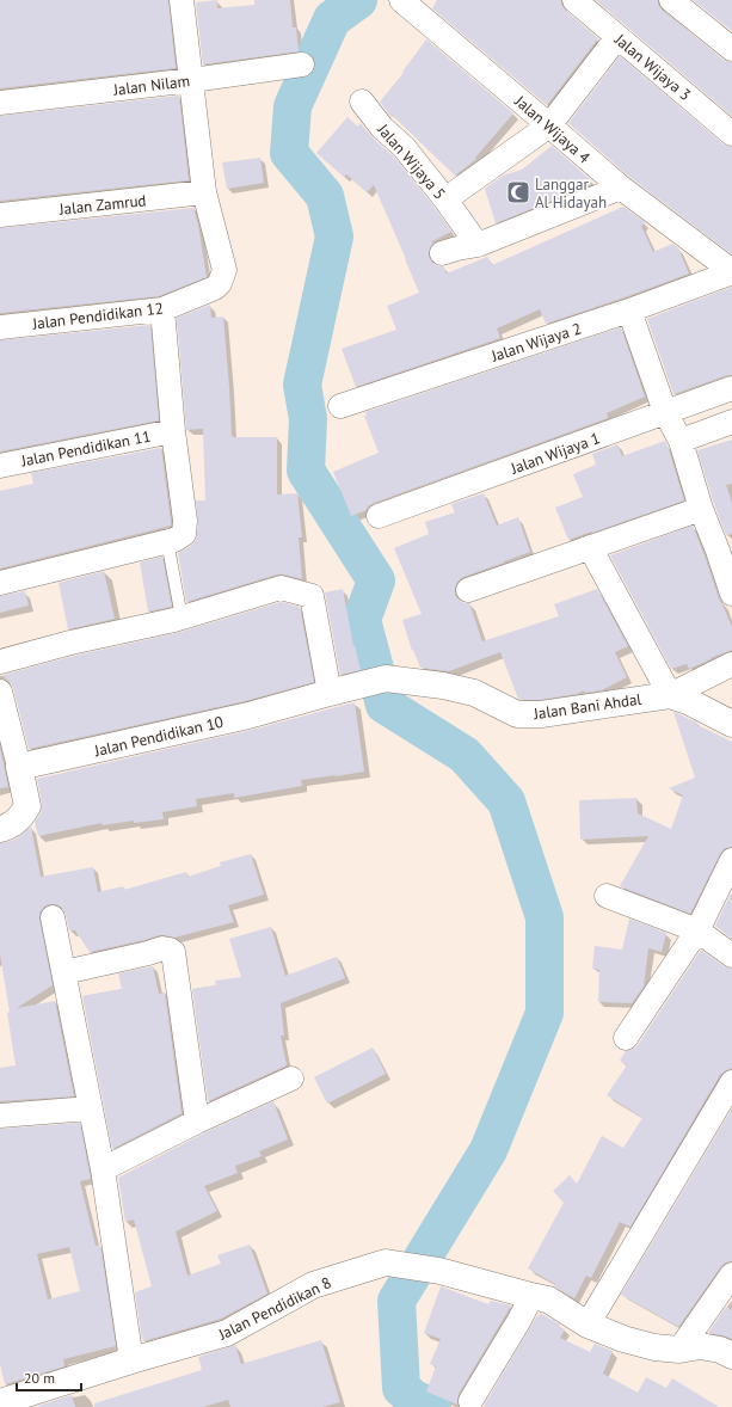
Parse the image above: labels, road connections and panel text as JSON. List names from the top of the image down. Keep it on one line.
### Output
{"streets":{"street":["Jalan Wijaya 3","Jalan Nilam","Jalan Wijaya 4","Jalan Wijaya 5","Jalan Zamrud","Jalan Pendidikan 12","Jalan Wijaya 2","Jalan Pendidikan 11","Jalan Wijaya 1","Jalan Bani Ahdal","Jalan Pendidikan 10","Jalan Pendidikan 8"]},"crossings":[["Jalan Wijaya 4","Jalan Wijaya 2"],["Jalan Zamrud","Jalan Pendidikan 12"],["Jalan Bani Ahdal","Jalan Pendidikan 10"]],"places":{"mosque":["Langgar Al Hidayah"]},"scale_bar":"20 m"}
